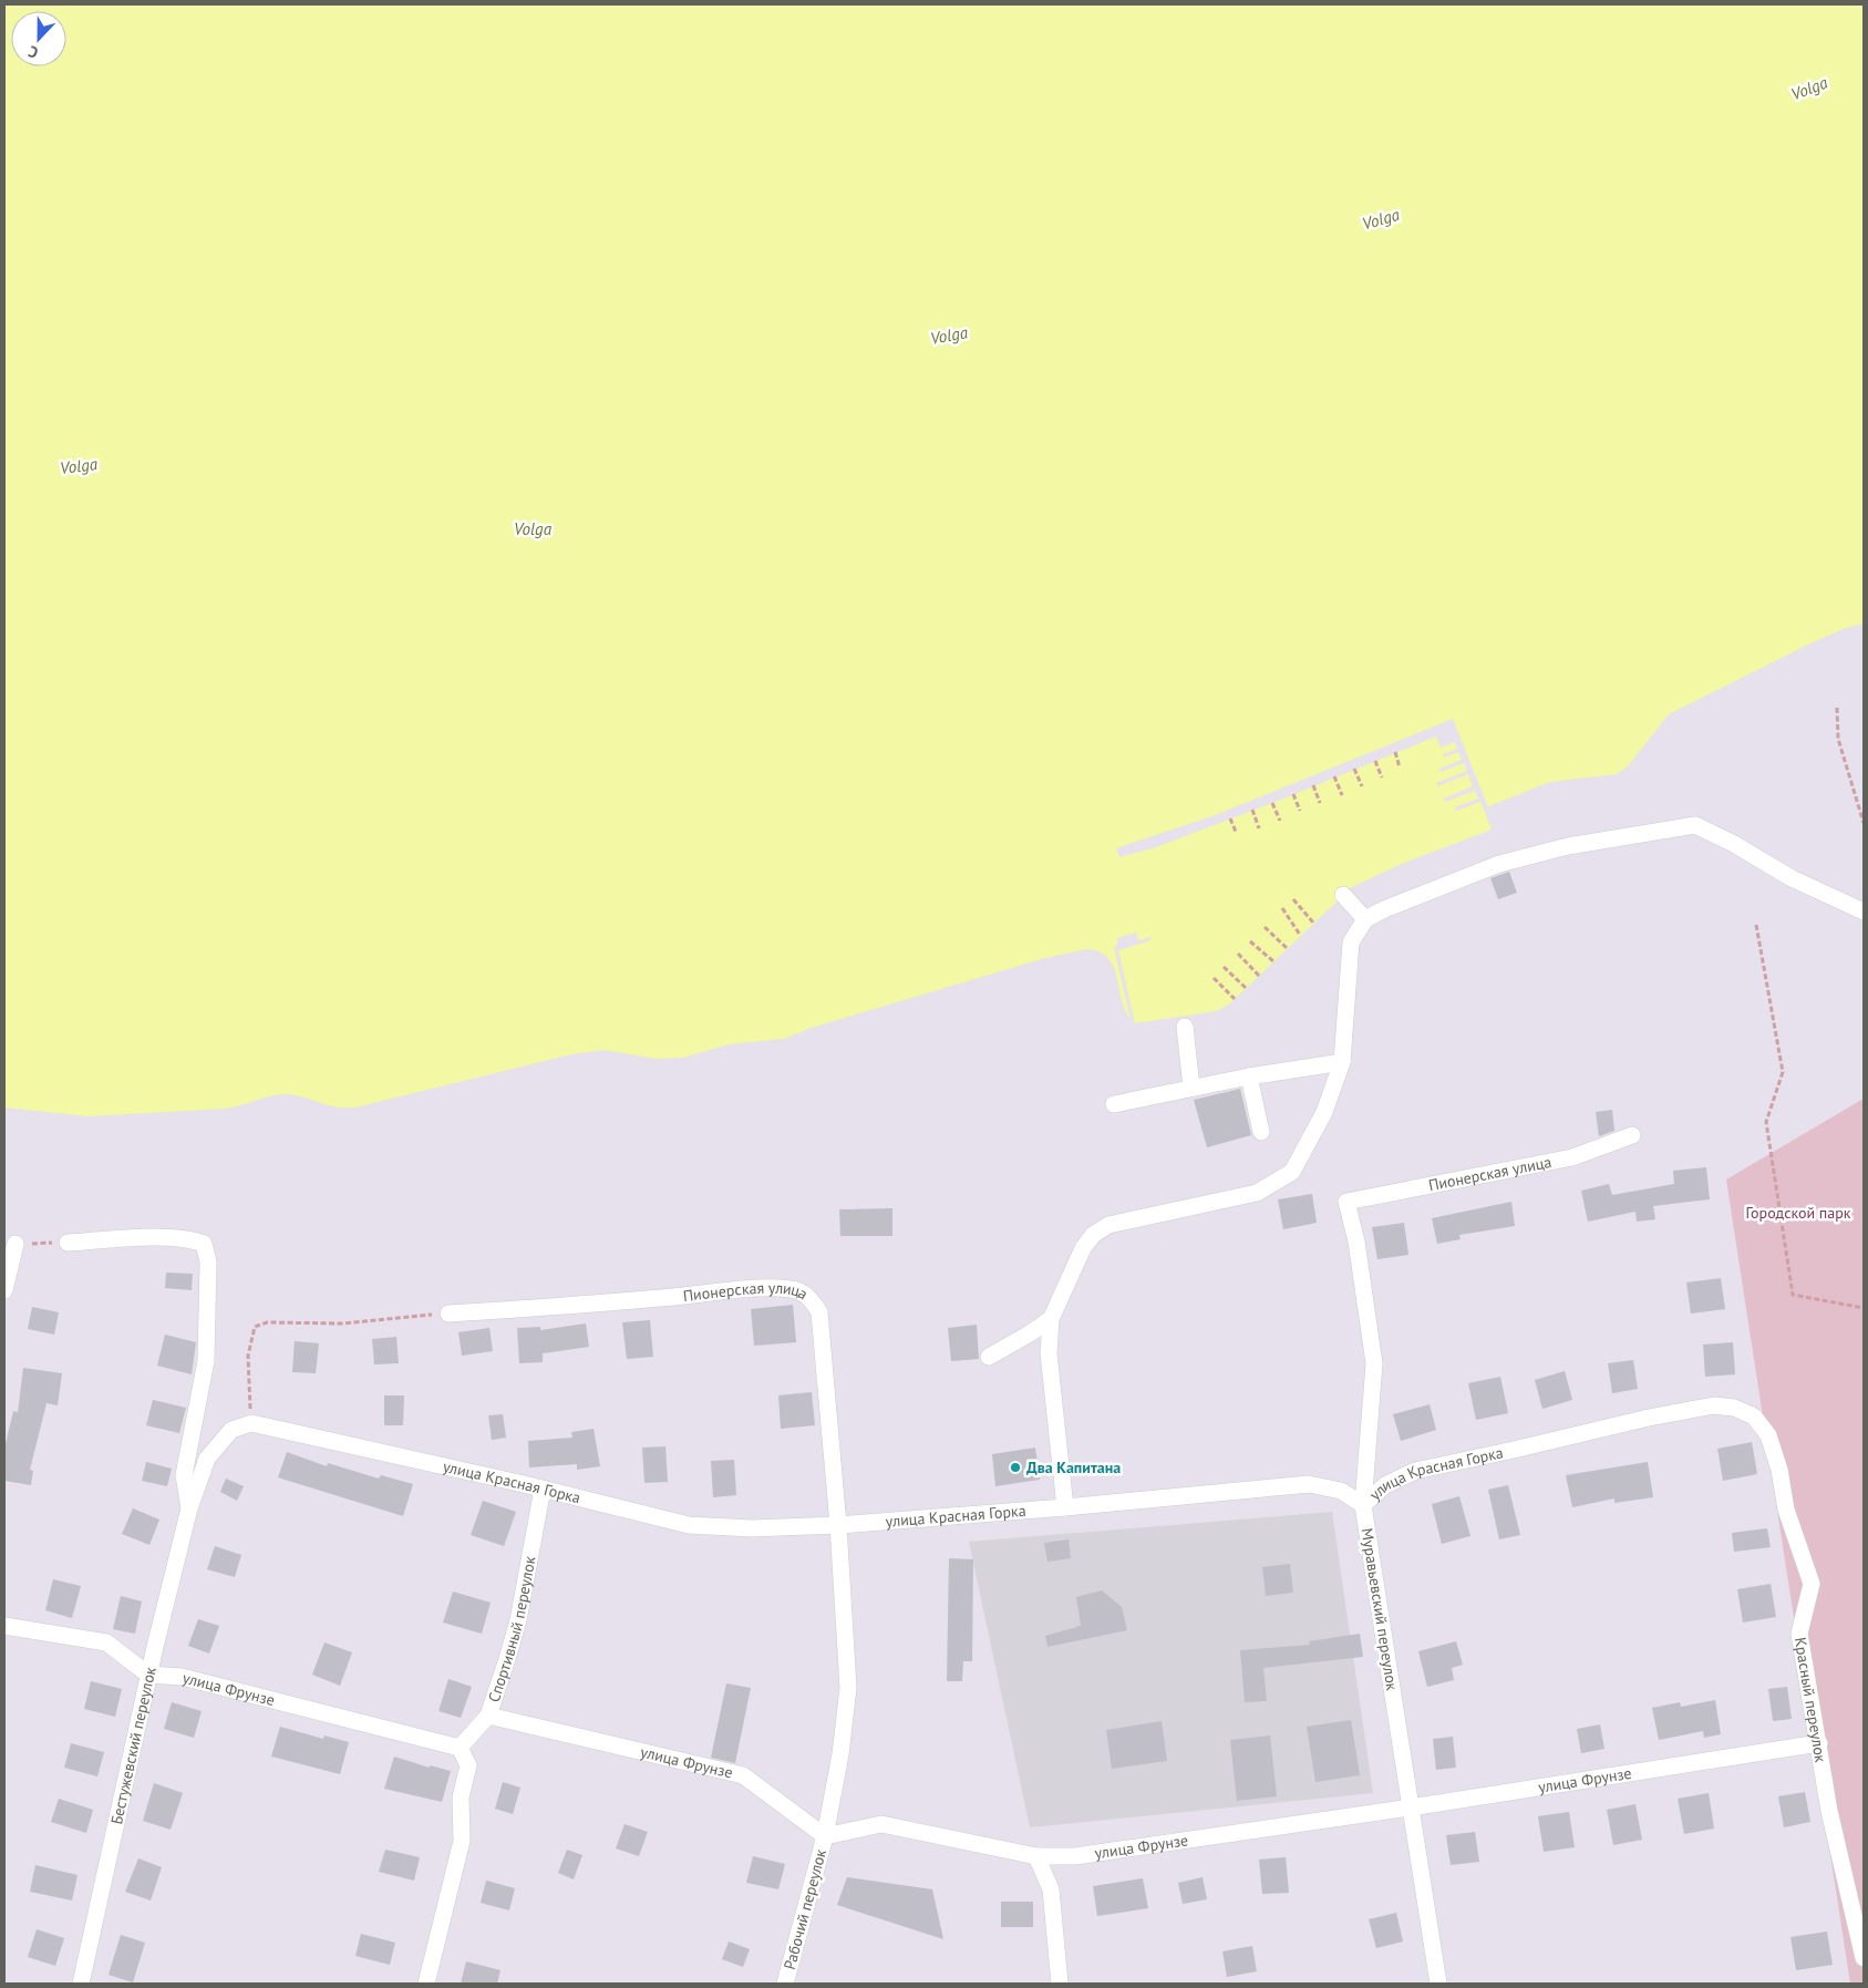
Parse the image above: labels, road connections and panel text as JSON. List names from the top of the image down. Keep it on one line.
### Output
{"streets":{"street":["Пионерская улица","улица Красная Горка","Муравьевский переулок","Спортивный переулок","улица Фрунзе","Красный переулок","Бестужевский переулок","Рабочий переулок"]},"crossings":[["Пионерская улица","улица Красная Горка"],["Пионерская улица","Муравьевский переулок"],["Пионерская улица","улица Фрунзе"],["Пионерская улица","Рабочий переулок"],["улица Красная Горка","Муравьевский переулок"],["улица Красная Горка","Спортивный переулок"],["улица Красная Горка","Красный переулок"],["Муравьевский переулок","улица Фрунзе"],["Спортивный переулок","улица Фрунзе"],["улица Фрунзе","Красный переулок"],["улица Фрунзе","Бестужевский переулок"],["улица Фрунзе","Рабочий переулок"]],"water":["Volga"],"parks":["Городской парк"],"places":["Два Капитана"],"north":"bottom"}
